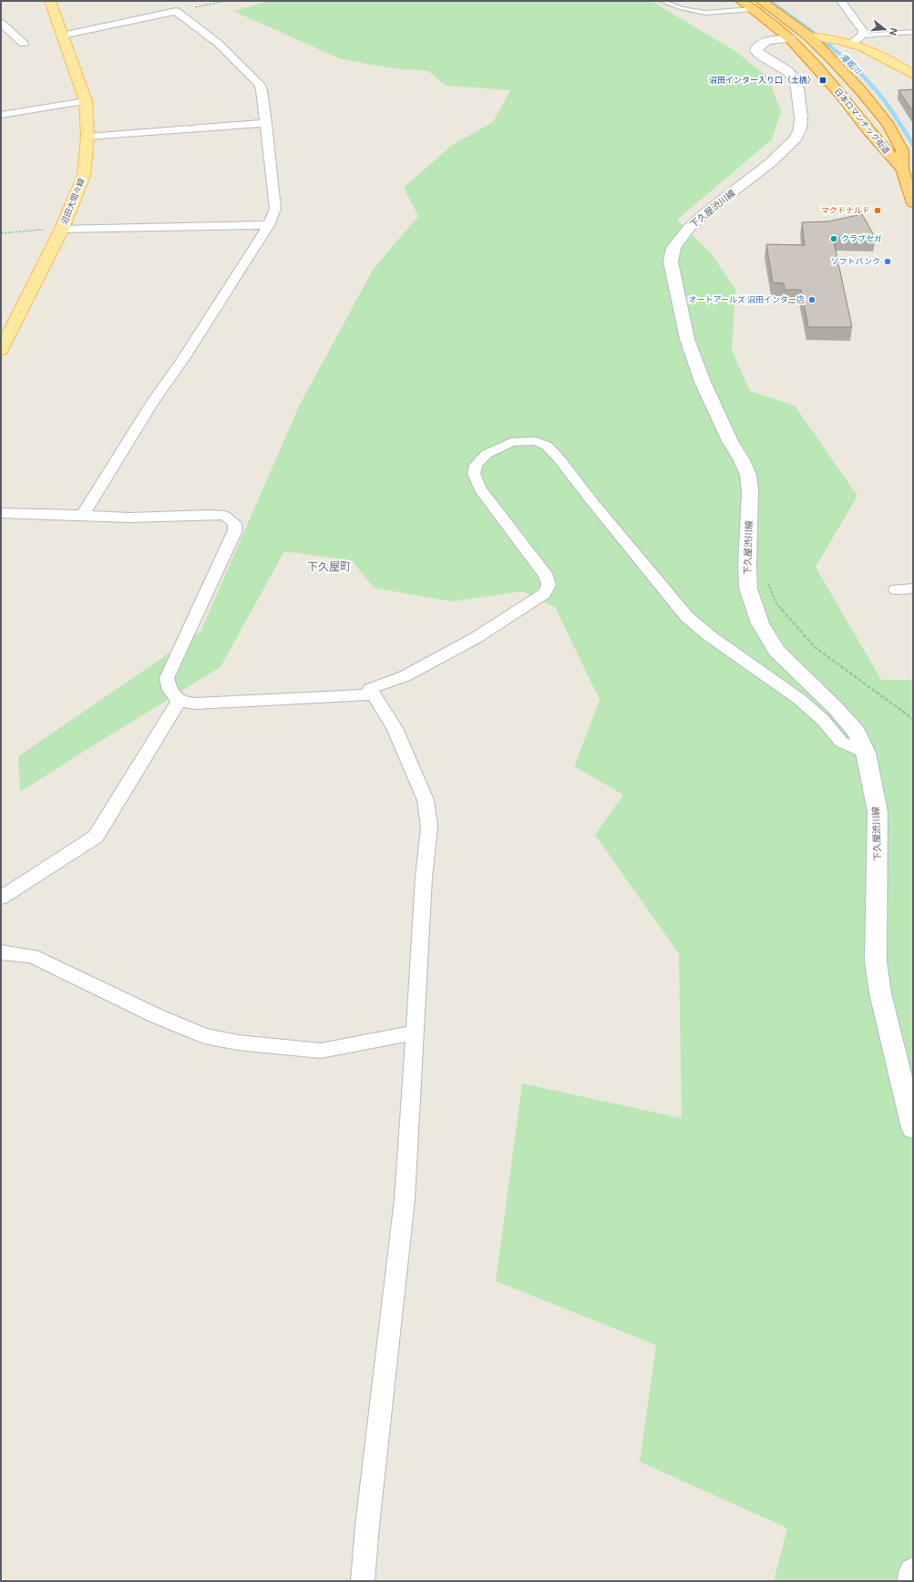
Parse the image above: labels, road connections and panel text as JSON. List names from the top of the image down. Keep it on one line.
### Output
{"streets":{"highway":["日本ロマンチック街道"],"main road":["沼田大間々線","下久屋渋川線"]},"crossings":[["日本ロマンチック街道","下久屋渋川線"]],"districts":["下久屋町"],"water":["滝坂川"],"places":{"transit":["沼田インター入り口（土橋）"],"other":["マクドナルド","クラブセガ","ソフトバンク","オートアールズ 沼田インター店"]},"north":"right"}
